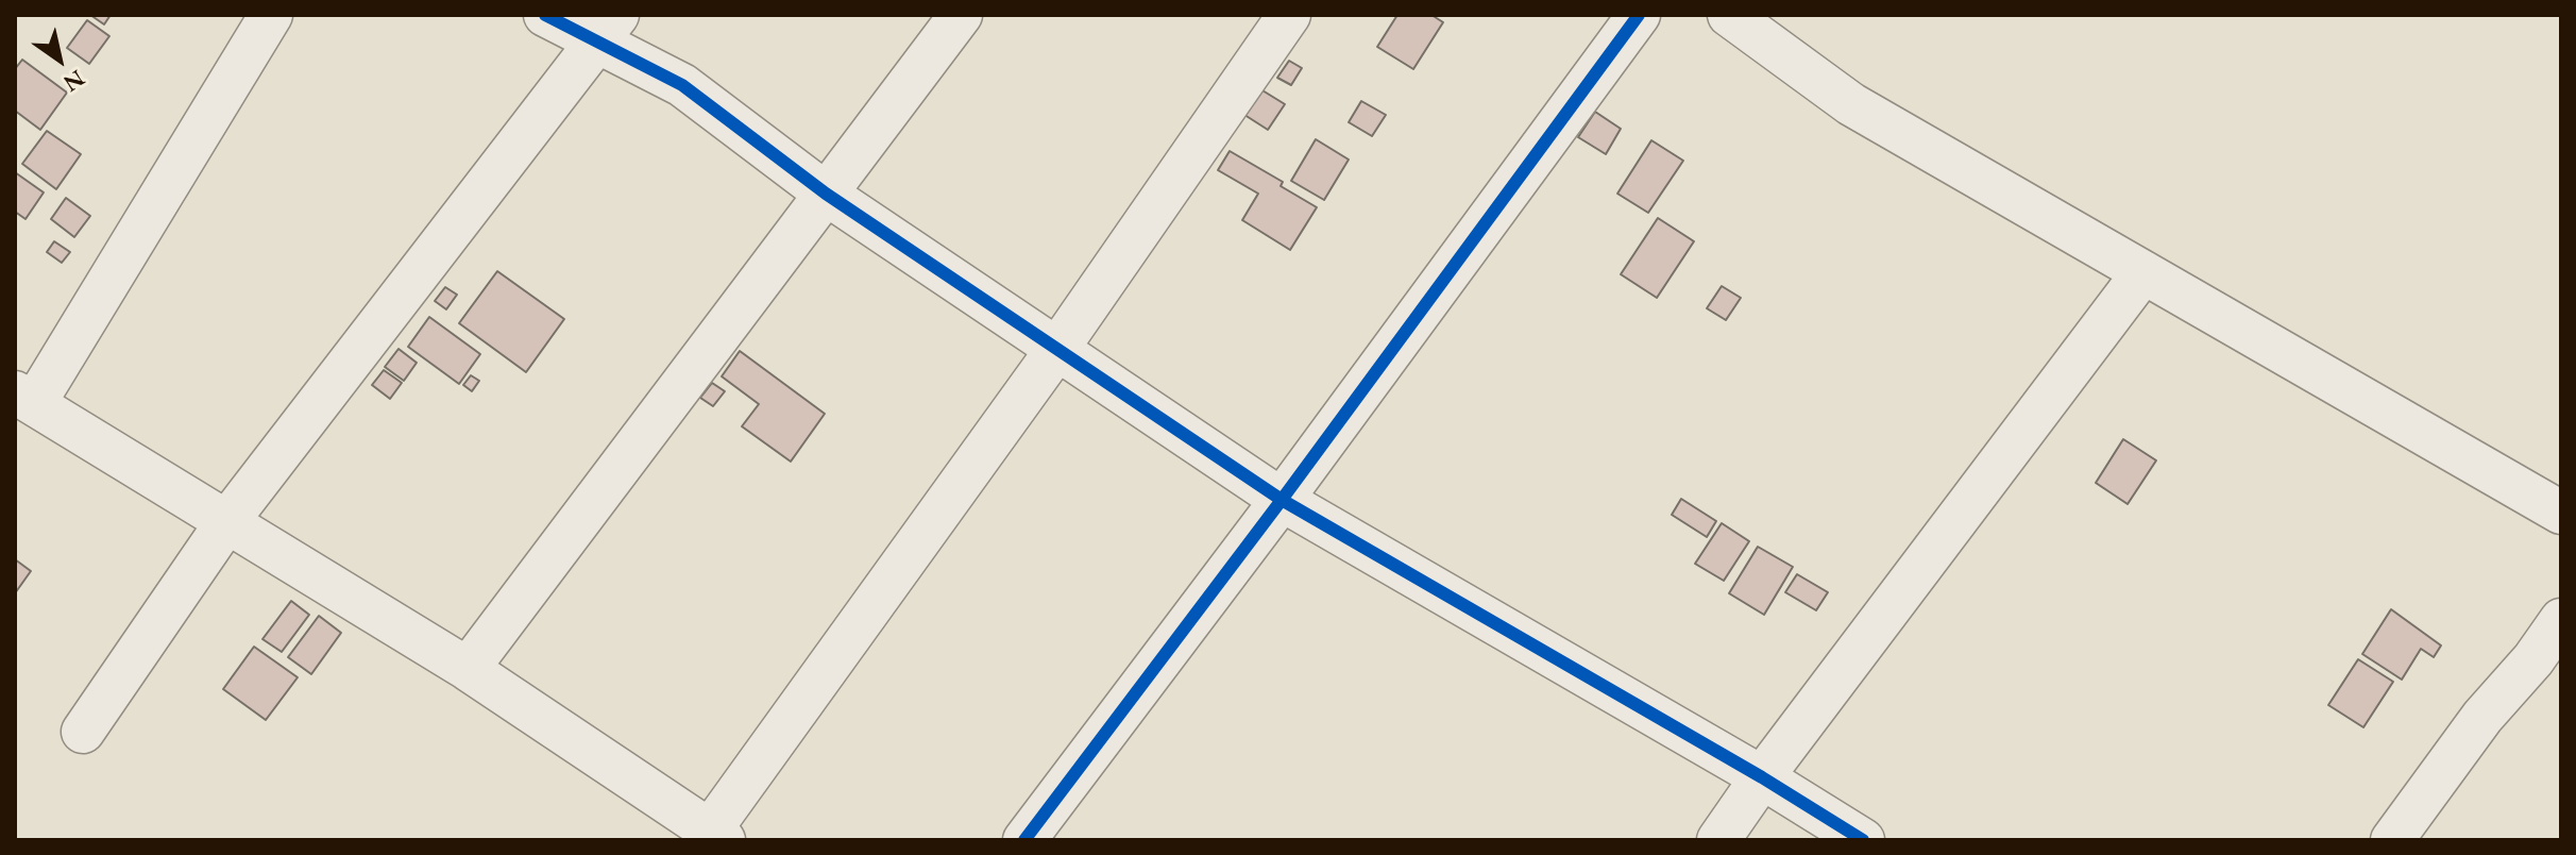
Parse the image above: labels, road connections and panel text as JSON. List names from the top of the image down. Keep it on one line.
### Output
{"north":"bottom right"}
